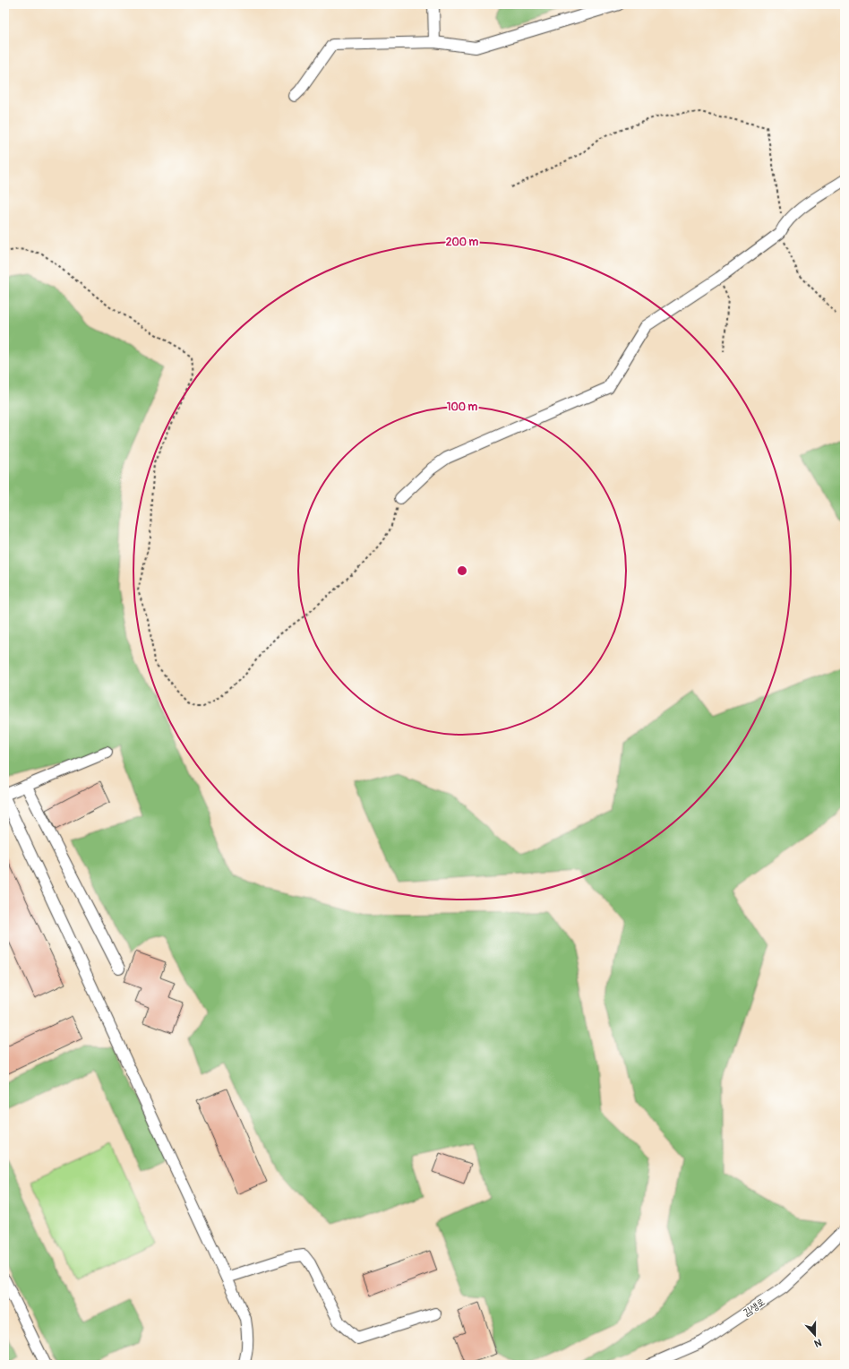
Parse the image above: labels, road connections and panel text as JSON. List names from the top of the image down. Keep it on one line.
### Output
{"streets":{"street":["김생로"]},"north":"bottom","rings":["200 m","100 m"]}
